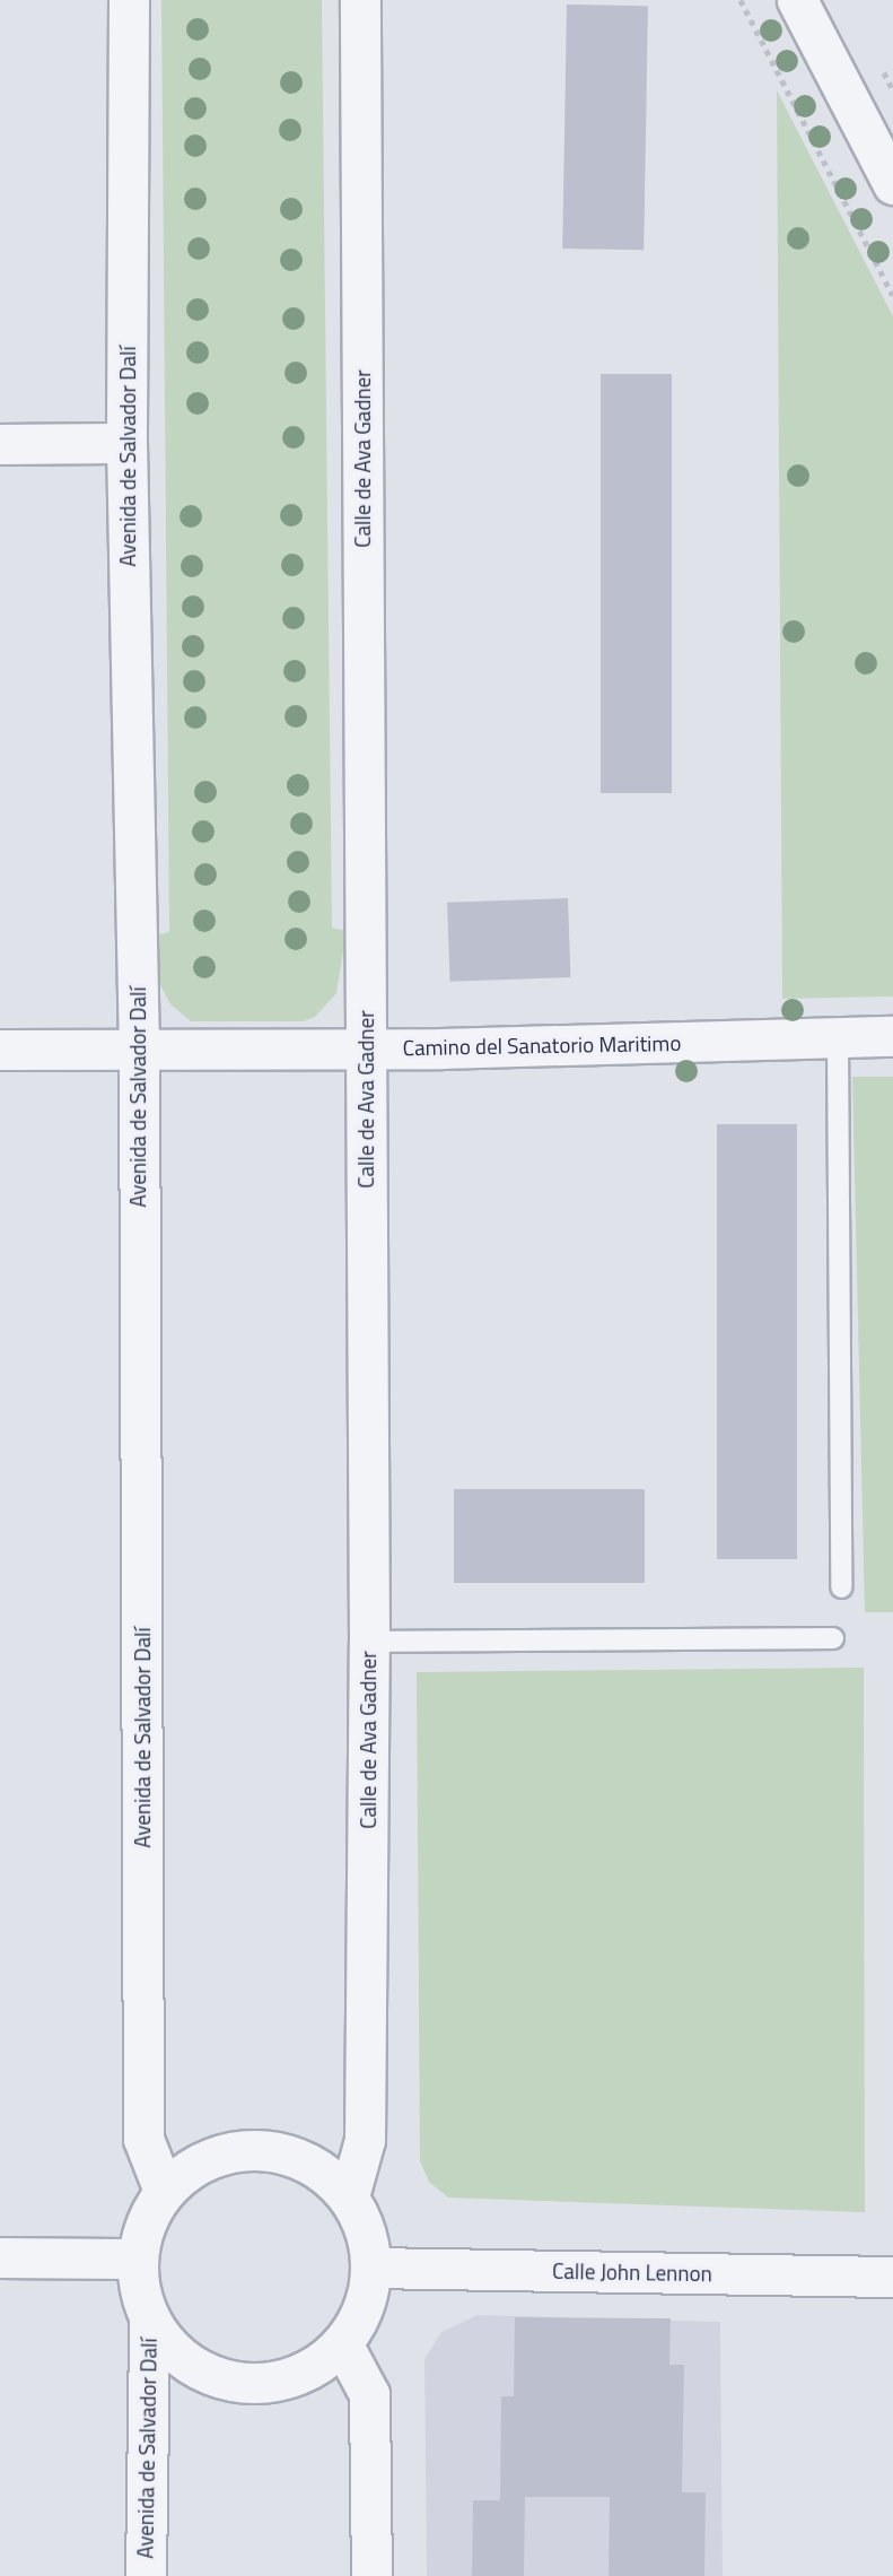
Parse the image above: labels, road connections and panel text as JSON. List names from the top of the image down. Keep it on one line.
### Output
{"streets":{"street":["Avenida de Salvador Dalí","Calle de Ava Gadner","Camino del Sanatorio Maritimo","Calle John Lennon"]},"crossings":[["Avenida de Salvador Dalí","Calle de Ava Gadner"],["Avenida de Salvador Dalí","Camino del Sanatorio Maritimo"],["Avenida de Salvador Dalí","Calle John Lennon"],["Calle de Ava Gadner","Camino del Sanatorio Maritimo"],["Calle de Ava Gadner","Calle John Lennon"]]}
